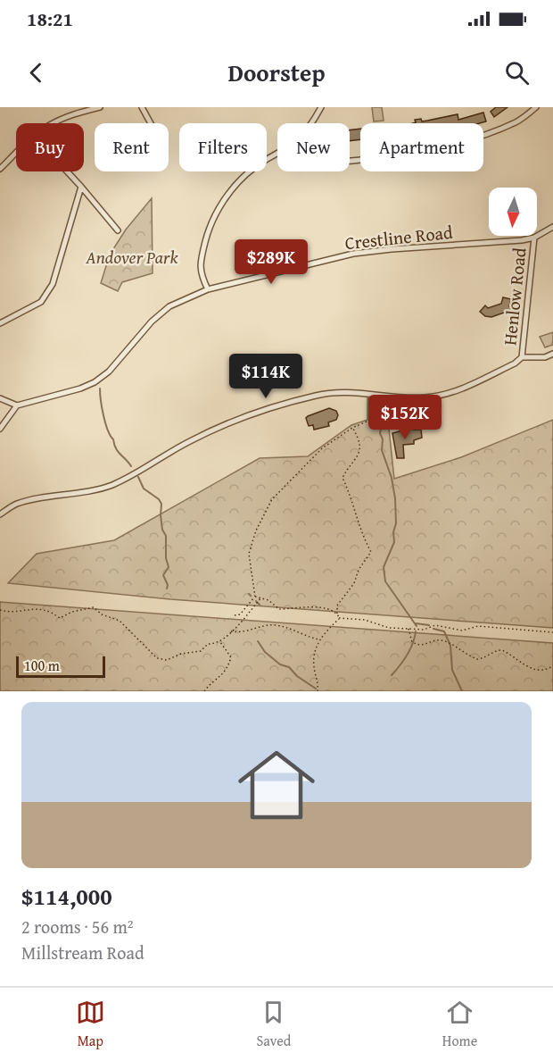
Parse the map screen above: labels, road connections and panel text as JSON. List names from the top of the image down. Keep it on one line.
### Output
{"streets":{"street":["Crestline Road","Henlow Road"]},"crossings":[["Crestline Road","Henlow Road"]],"parks":["Andover Park"],"scale_bar":"100 m","north":"bottom","page":{"status":"18:21","header":"Doorstep","chip":["Buy","Rent","Filters","New","Apartment"],"price":["$289K","$114K","$152K"],"scale":"100 m","list":[{"name":"$114,000","note":"2 rooms · 56 m² · Millstream Road"}],"tabs":["Map","Saved","Home"]}}
